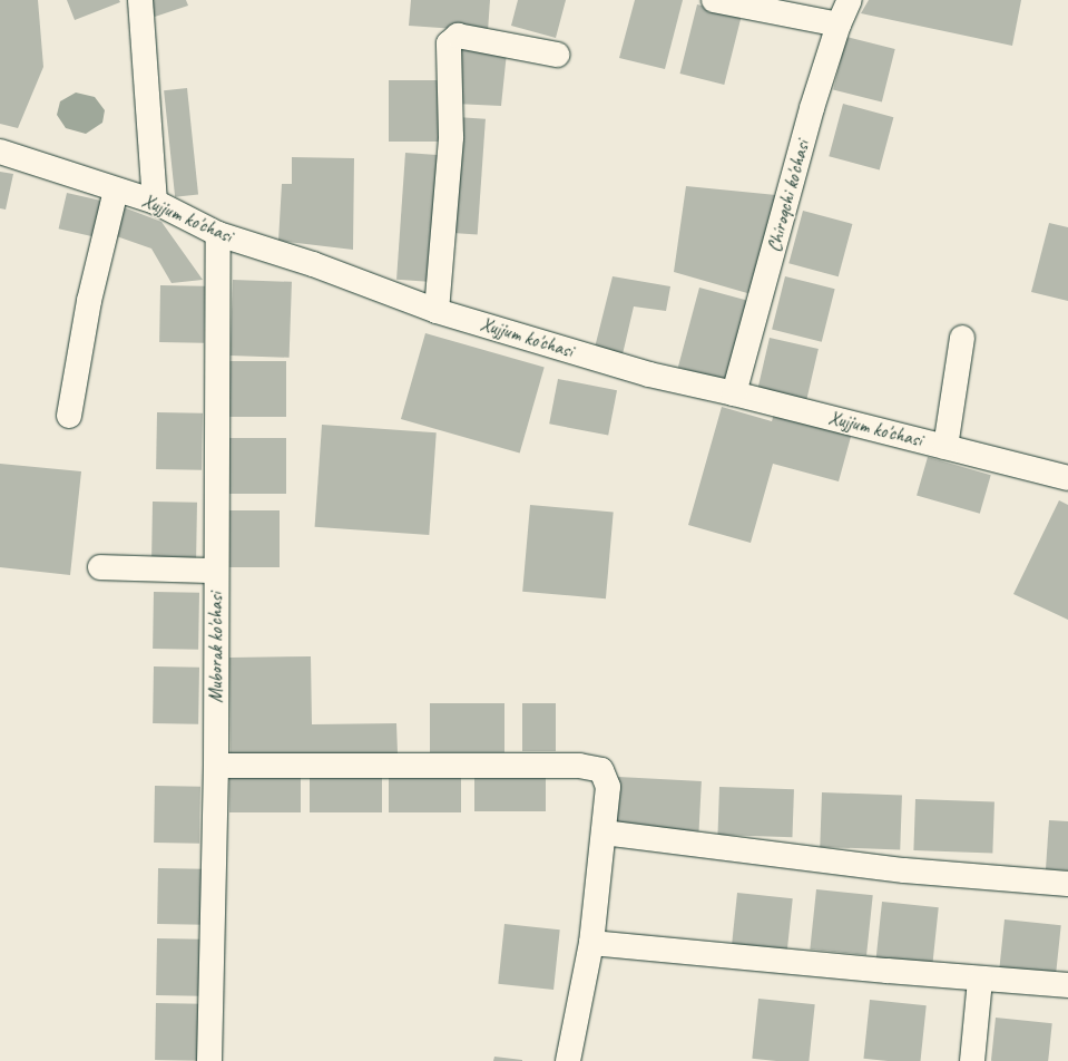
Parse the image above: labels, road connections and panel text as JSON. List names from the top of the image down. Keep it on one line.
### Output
{"streets":{"street":["Chiroqchi ko'chasi","Xujjum ko'chasi","Muborak ko'chasi"]},"crossings":[["Chiroqchi ko'chasi","Xujjum ko'chasi"],["Xujjum ko'chasi","Muborak ko'chasi"]]}
